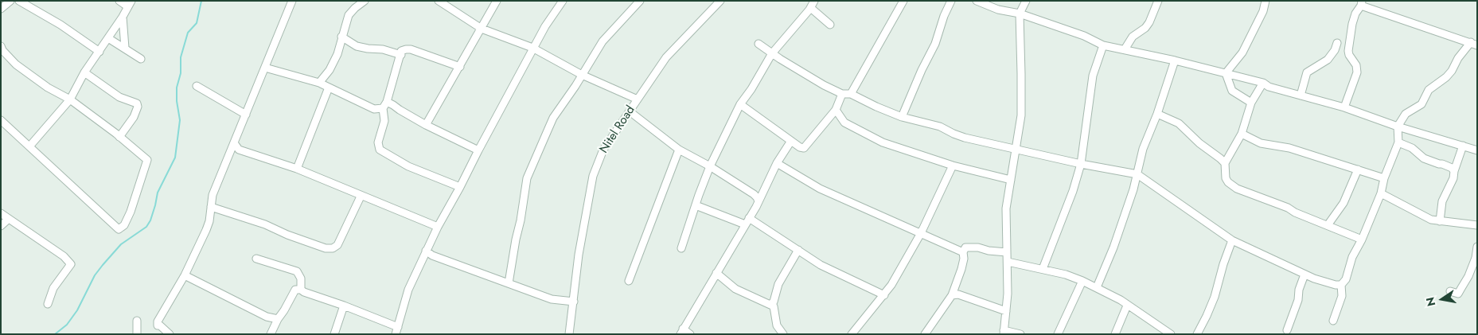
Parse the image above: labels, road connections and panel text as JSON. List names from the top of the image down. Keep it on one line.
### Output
{"streets":{"street":["Nitel Road"]},"north":"left"}
